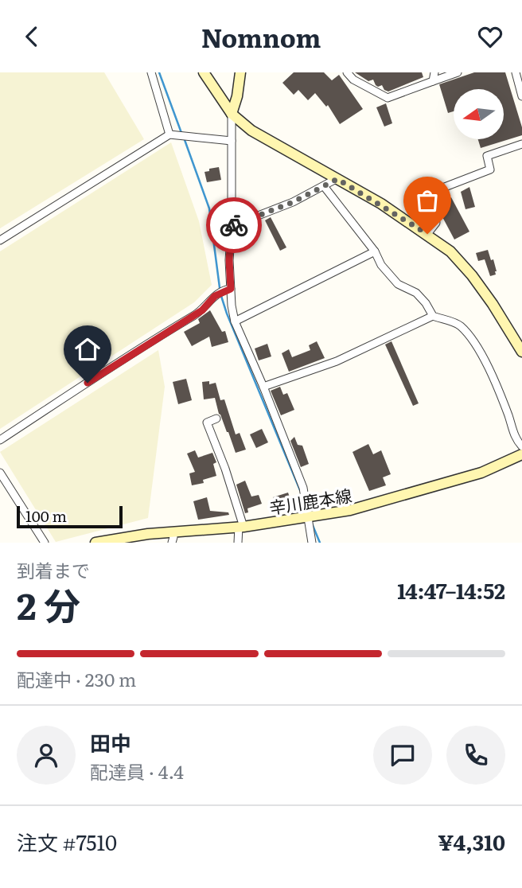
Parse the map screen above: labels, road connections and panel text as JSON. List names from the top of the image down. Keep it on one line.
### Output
{"streets":{"main road":["辛川鹿本線"]},"scale_bar":"100 m","north":"left","page":{"header":"Nomnom","scale":"100 m","heading":["2 分","到着まで","14:47–14:52"],"panel":["田中","配達員 · 4.4","注文 #7510","¥4,310"],"bar":"配達中 · 230 m"}}
